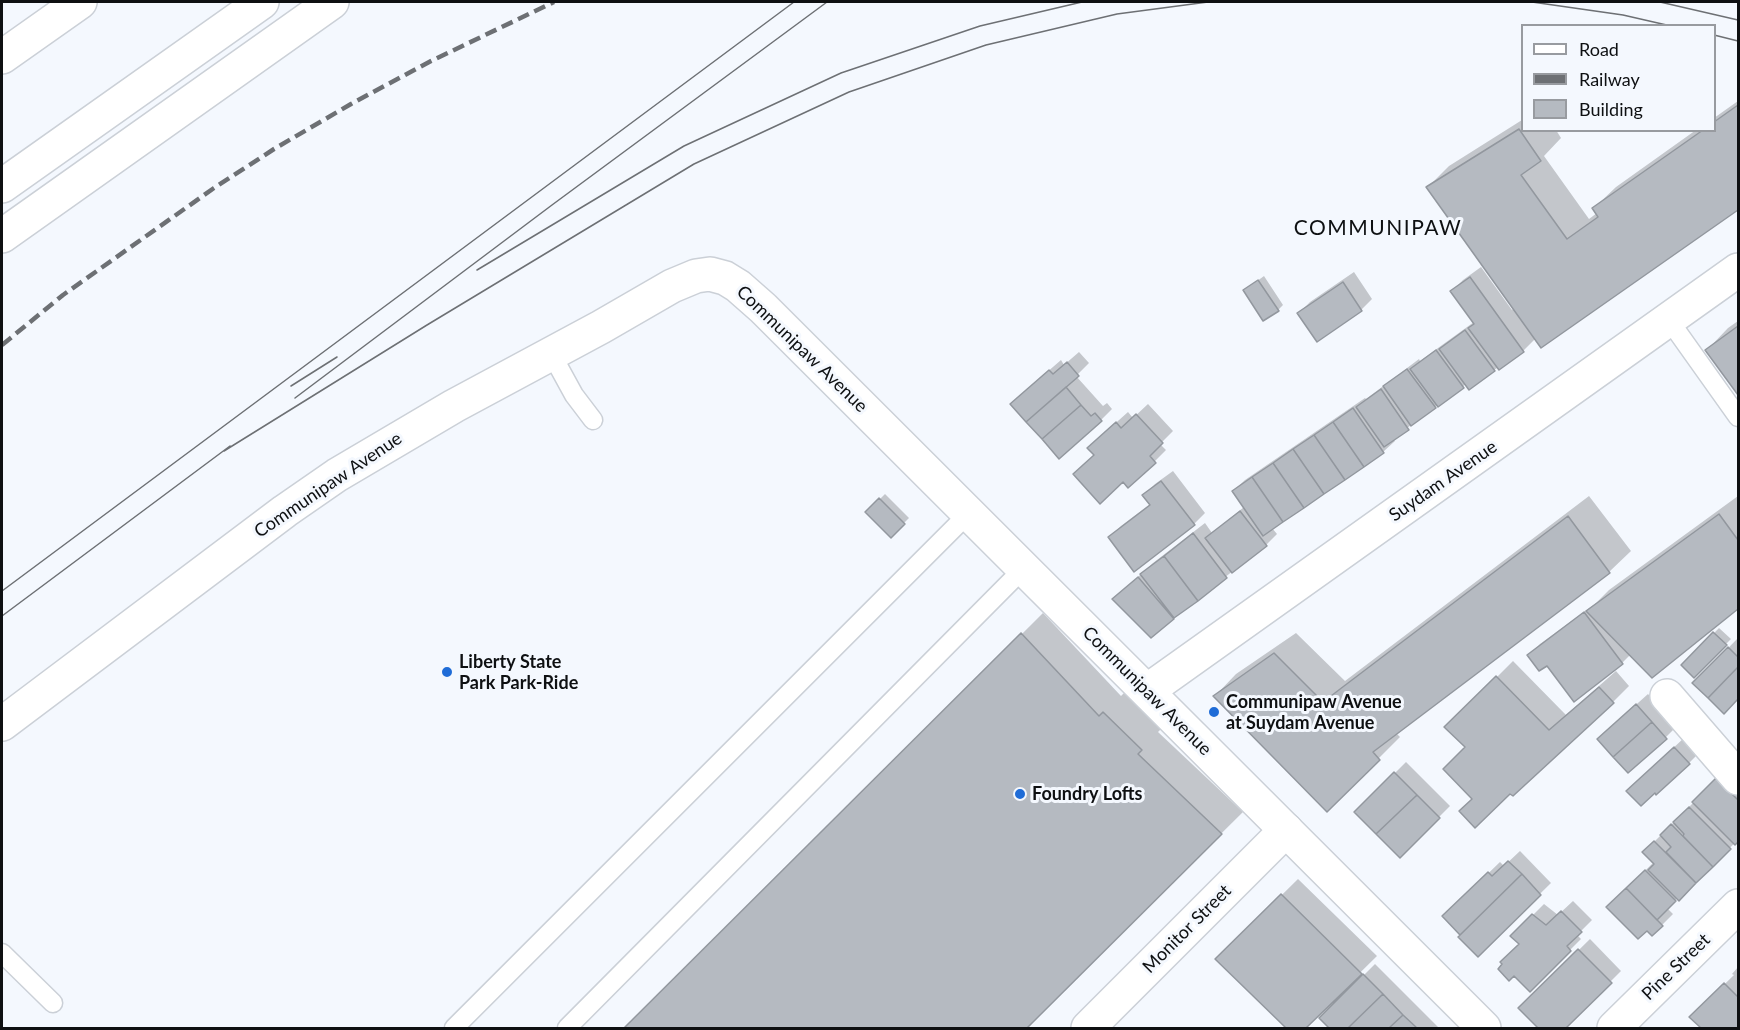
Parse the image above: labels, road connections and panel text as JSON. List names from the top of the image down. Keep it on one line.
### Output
{"streets":{"main road":["Communipaw Avenue","Suydam Avenue","Monitor Street","Pine Street"]},"crossings":[["Communipaw Avenue","Suydam Avenue"],["Communipaw Avenue","Monitor Street"]],"districts":["COMMUNIPAW"],"places":["Liberty State Park Park-Ride","Communipaw Avenue at Suydam Avenue","Foundry Lofts"],"legend":["Road","Railway","Building"]}
